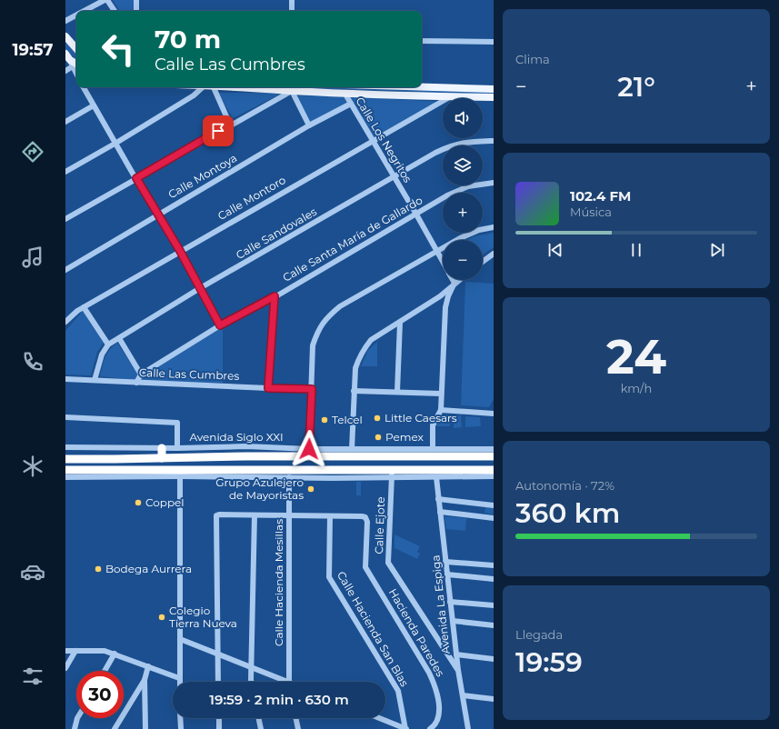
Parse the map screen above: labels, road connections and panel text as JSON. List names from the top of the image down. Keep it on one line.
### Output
{"streets":{"highway":["Avenida Siglo XXI"],"street":["Calle Los Negritos","Calle Montoya","Calle Montoro","Calle Sandovales","Calle Santa María de Gallardo","Calle Las Cumbres","Calle Ejote","Calle Hacienda Mesillas","Avenida La Espiga","Calle Hacienda San Blas","Hacienda Paredes"]},"crossings":[["Calle Los Negritos","Calle Montoya"],["Calle Los Negritos","Calle Montoro"],["Calle Los Negritos","Calle Sandovales"],["Calle Los Negritos","Calle Santa María de Gallardo"],["Calle Santa María de Gallardo","Calle Las Cumbres"],["Calle Ejote","Avenida La Espiga"],["Calle Hacienda San Blas","Hacienda Paredes"]],"places":["Little Caesars","Telcel","Pemex","Grupo Azulejero de Mayoristas","Coppel","Bodega Aurrera","Colegio Tierra Nueva"],"page":{"tabs":"19:57","tile":["Clima",["24","km/h"],["Autonomía · 72%","360 km"],["Llegada","19:59"]],"turn":["70 m","Calle Las Cumbres"],"heat":["−","21°","+"],"map_buttons":["+","−"],"song":["102.4 FM","Música"],"limit":"30","trip":"19:59 · 2 min · 630 m"}}
